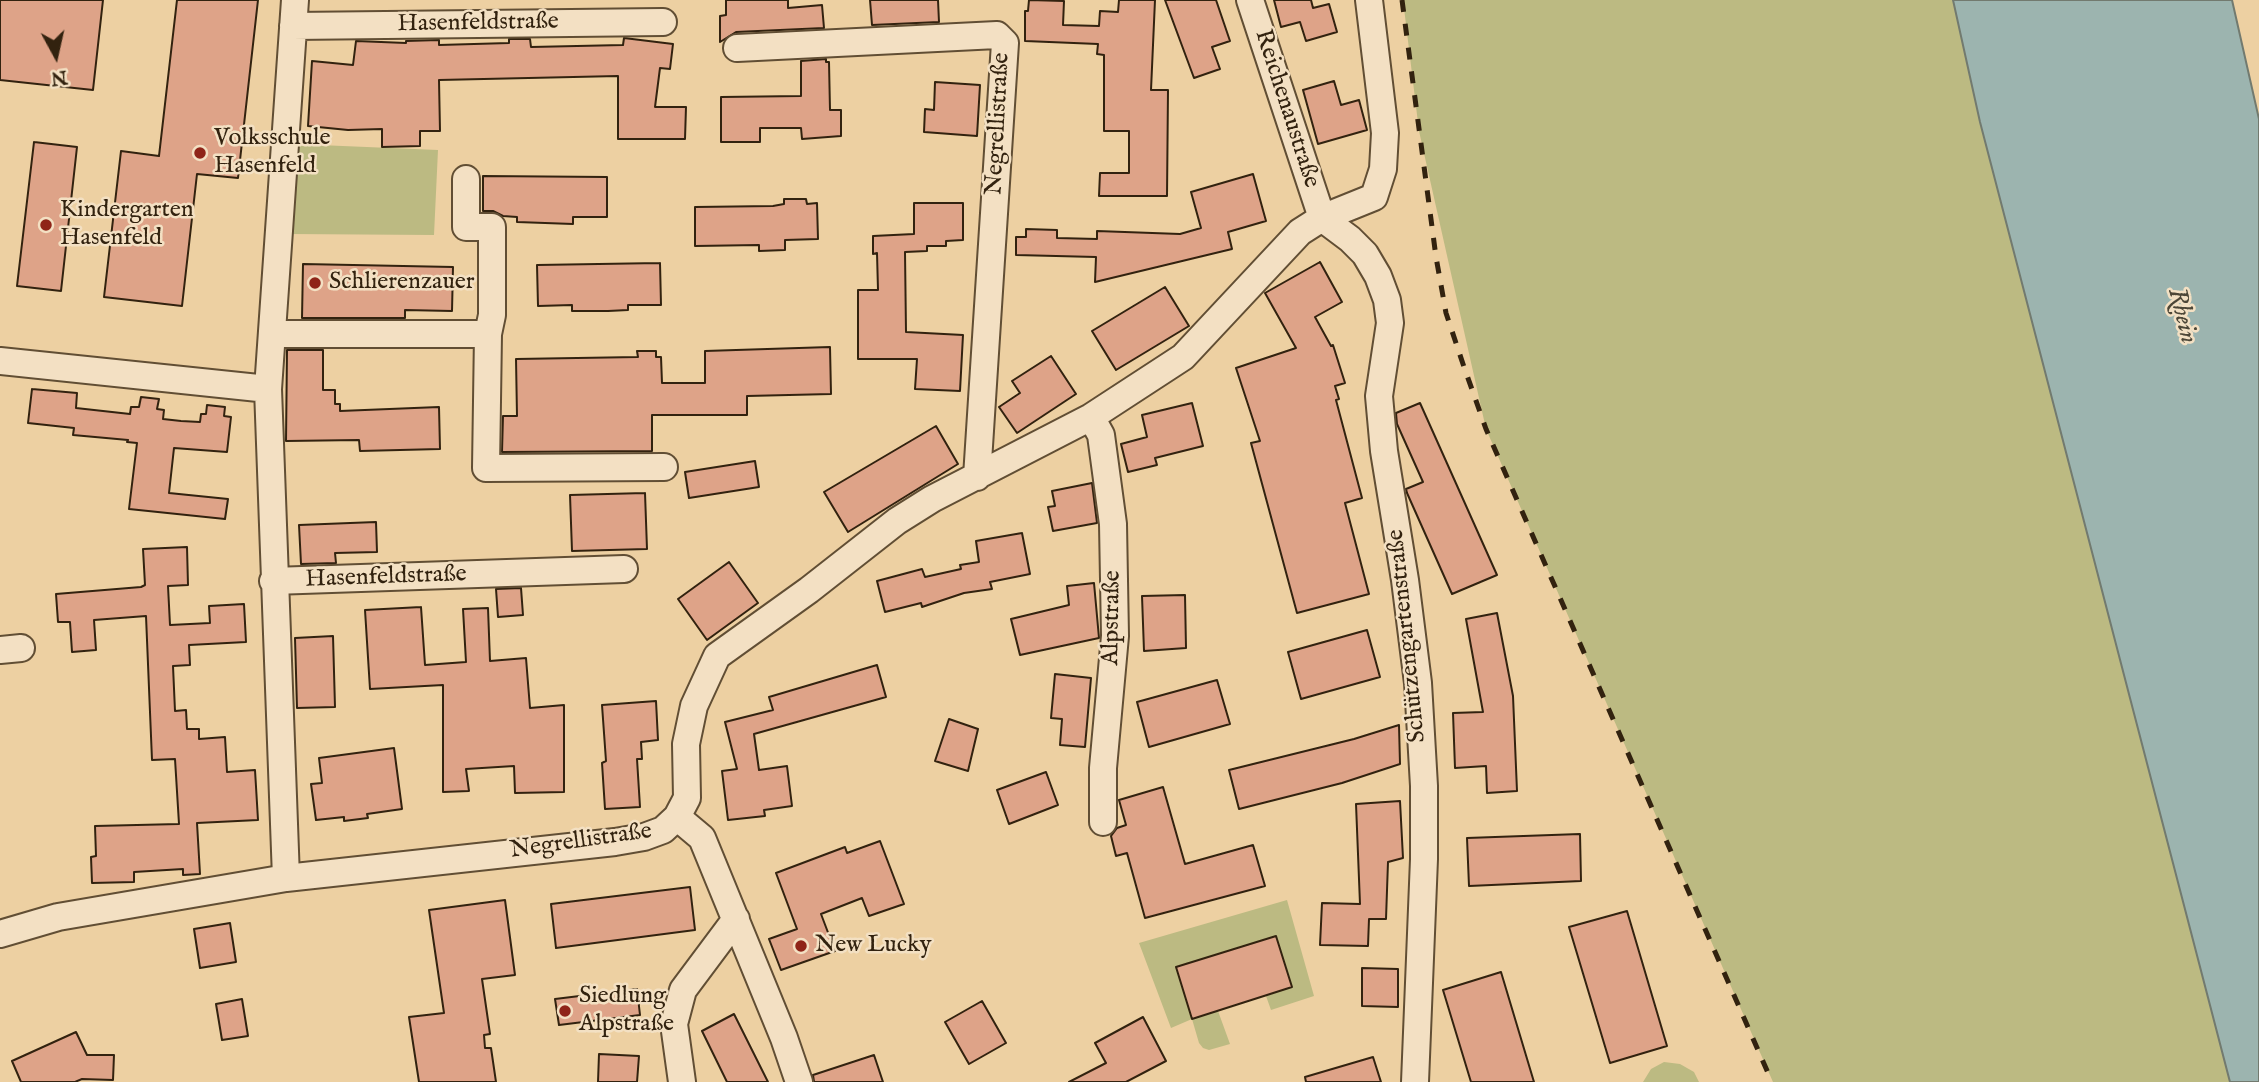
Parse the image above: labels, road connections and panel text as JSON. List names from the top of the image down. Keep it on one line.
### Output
{"streets":{"street":["Hasenfeldstraße","Reichenaustraße","Negrellistraße","Alpstraße","Schützengartenstraße"]},"crossings":[["Hasenfeldstraße","Negrellistraße"],["Reichenaustraße","Negrellistraße"],["Reichenaustraße","Schützengartenstraße"],["Negrellistraße","Alpstraße"],["Negrellistraße","Schützengartenstraße"]],"water":["Rhein"],"places":["Volksschule Hasenfeld","Kindergarten Hasenfeld","Schlierenzauer","New Lucky","Siedlung Alpstraße"],"north":"bottom"}
